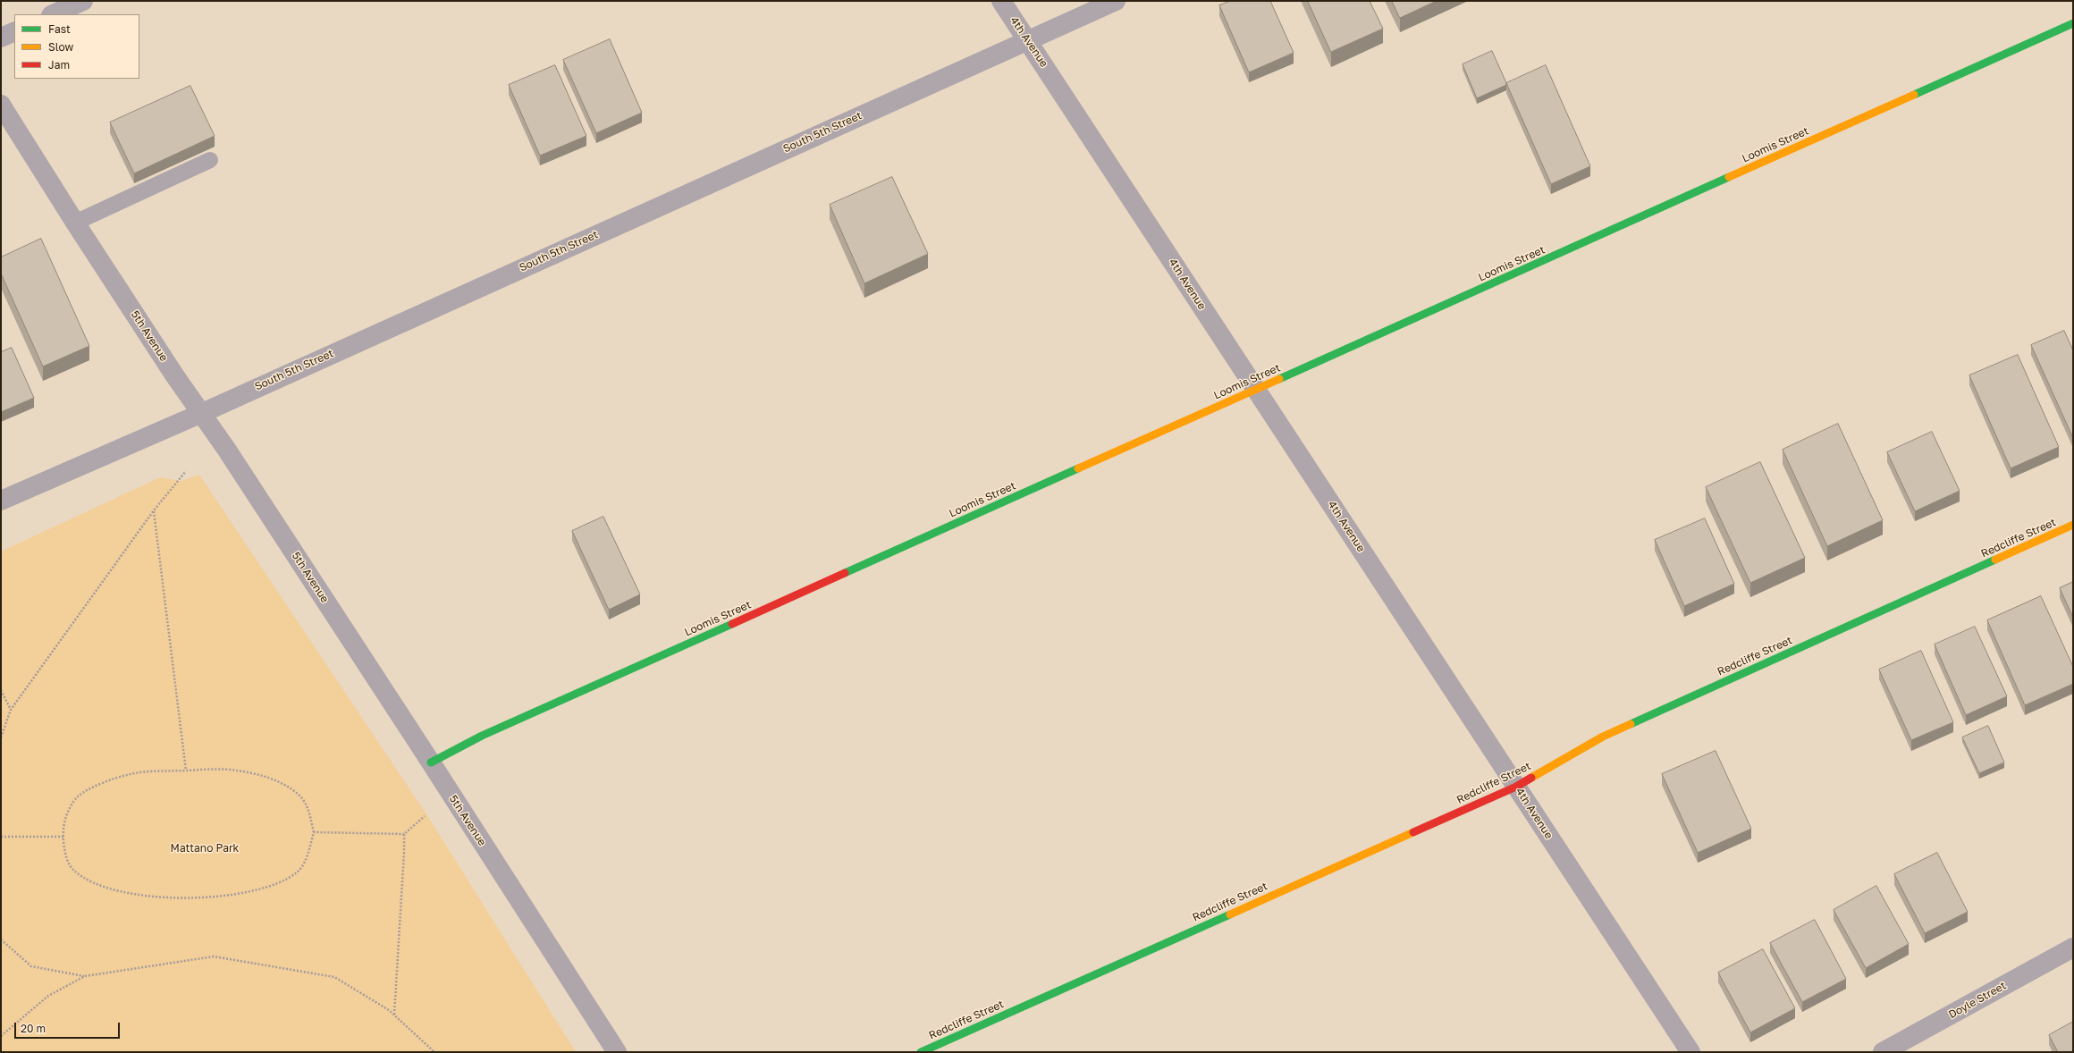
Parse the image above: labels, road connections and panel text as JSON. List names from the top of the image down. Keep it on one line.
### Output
{"streets":{"street":["4th Avenue","South 5th Street","Loomis Street","5th Avenue","Redcliffe Street","Doyle Street"]},"crossings":[["4th Avenue","South 5th Street"],["4th Avenue","Loomis Street"],["4th Avenue","Redcliffe Street"],["South 5th Street","5th Avenue"],["Loomis Street","5th Avenue"]],"parks":["Mattano Park"],"legend":["Fast","Slow","Jam"],"scale_bar":"20 m"}
